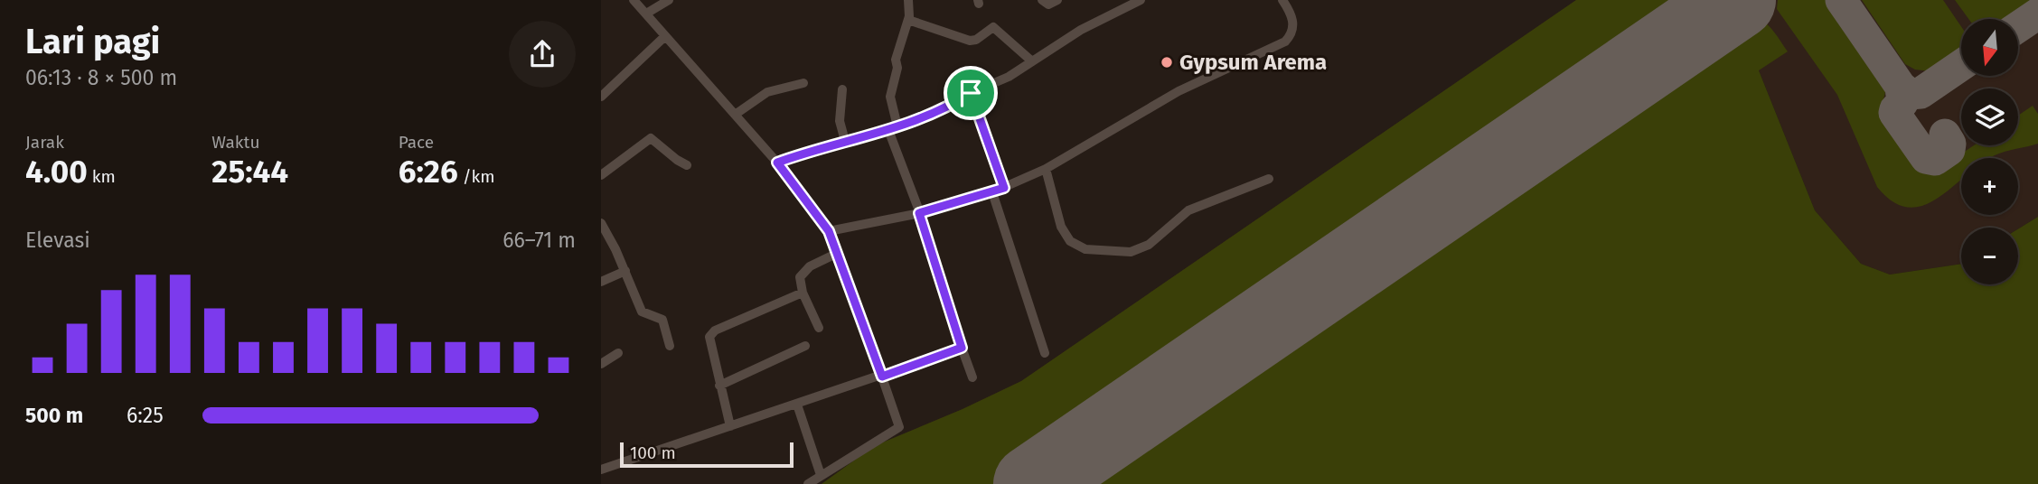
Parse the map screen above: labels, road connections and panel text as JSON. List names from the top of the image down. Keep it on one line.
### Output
{"places":["Gypsum Arema"],"scale_bar":"100 m","north":"bottom","page":{"heading":["Lari pagi","06:13 · 8 × 500 m"],"map_buttons":["+","−"],"stats":[["Jarak","4.00 km"],["Waktu","25:44"],["Pace","6:26 /km"]],"chart":["Elevasi","66–71 m"],"list":[{"name":"500 m","note":"6:25"}],"scale":"100 m"}}
